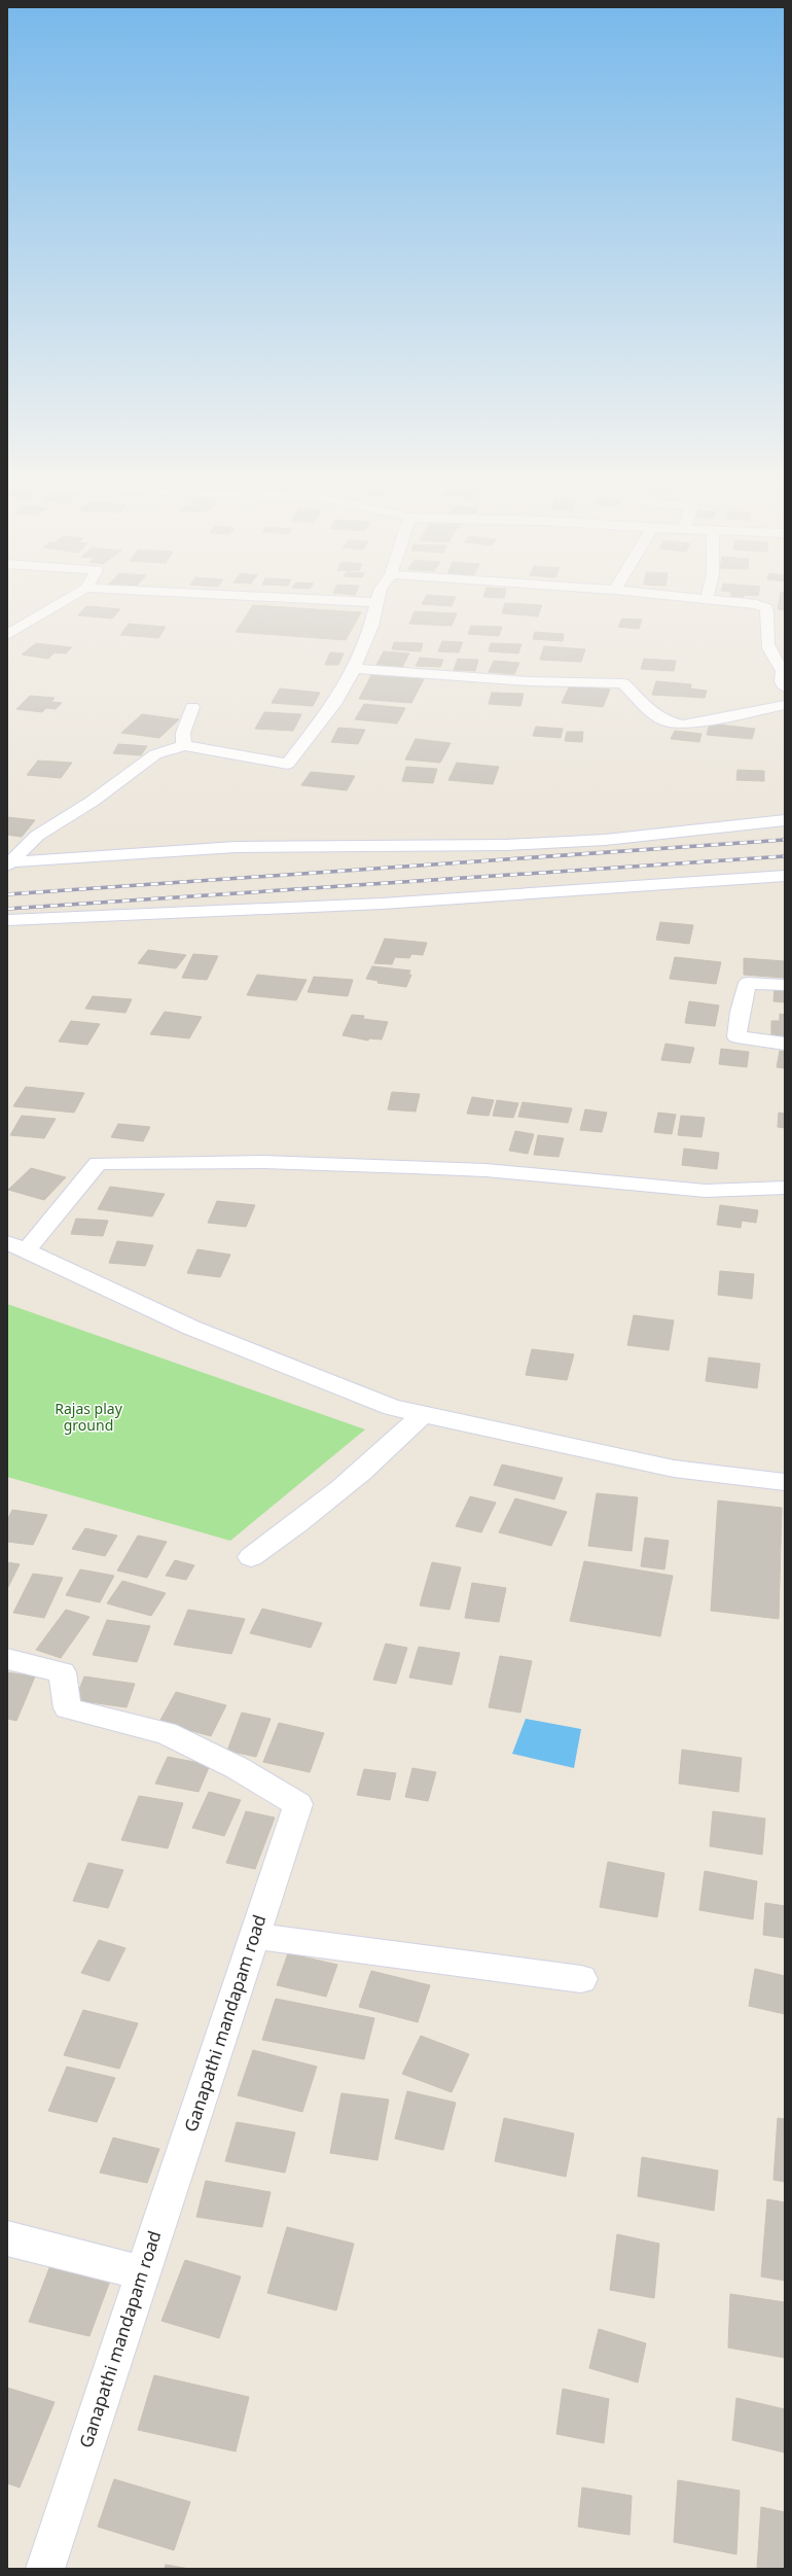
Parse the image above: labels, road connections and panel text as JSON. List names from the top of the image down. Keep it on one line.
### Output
{"streets":{"street":["Ganapathi mandapam road"]},"parks":["Rajas play ground"]}
